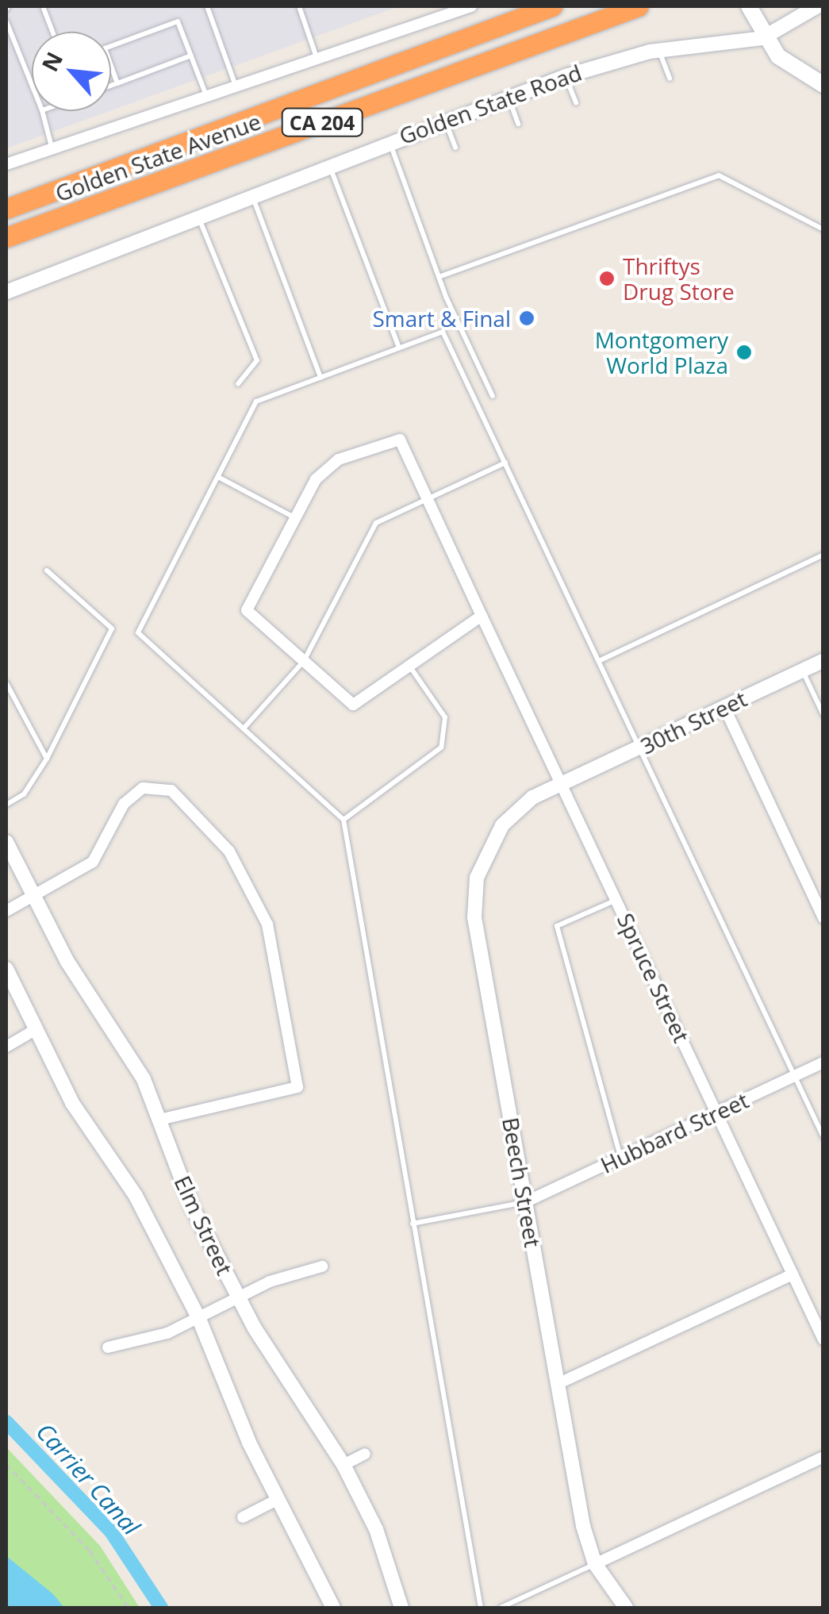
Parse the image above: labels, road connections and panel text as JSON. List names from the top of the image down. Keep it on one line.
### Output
{"streets":{"highway":["CA 204","Golden State Avenue"],"street":["Golden State Road","30th Street","Spruce Street","Hubbard Street","Beech Street","Elm Street"]},"crossings":[["30th Street","Spruce Street"],["30th Street","Beech Street"],["Spruce Street","Hubbard Street"],["Spruce Street","Beech Street"],["Hubbard Street","Beech Street"]],"water":["Carrier Canal"],"places":["Thriftys Drug Store","Smart & Final","Montgomery World Plaza"],"north":"top left"}
